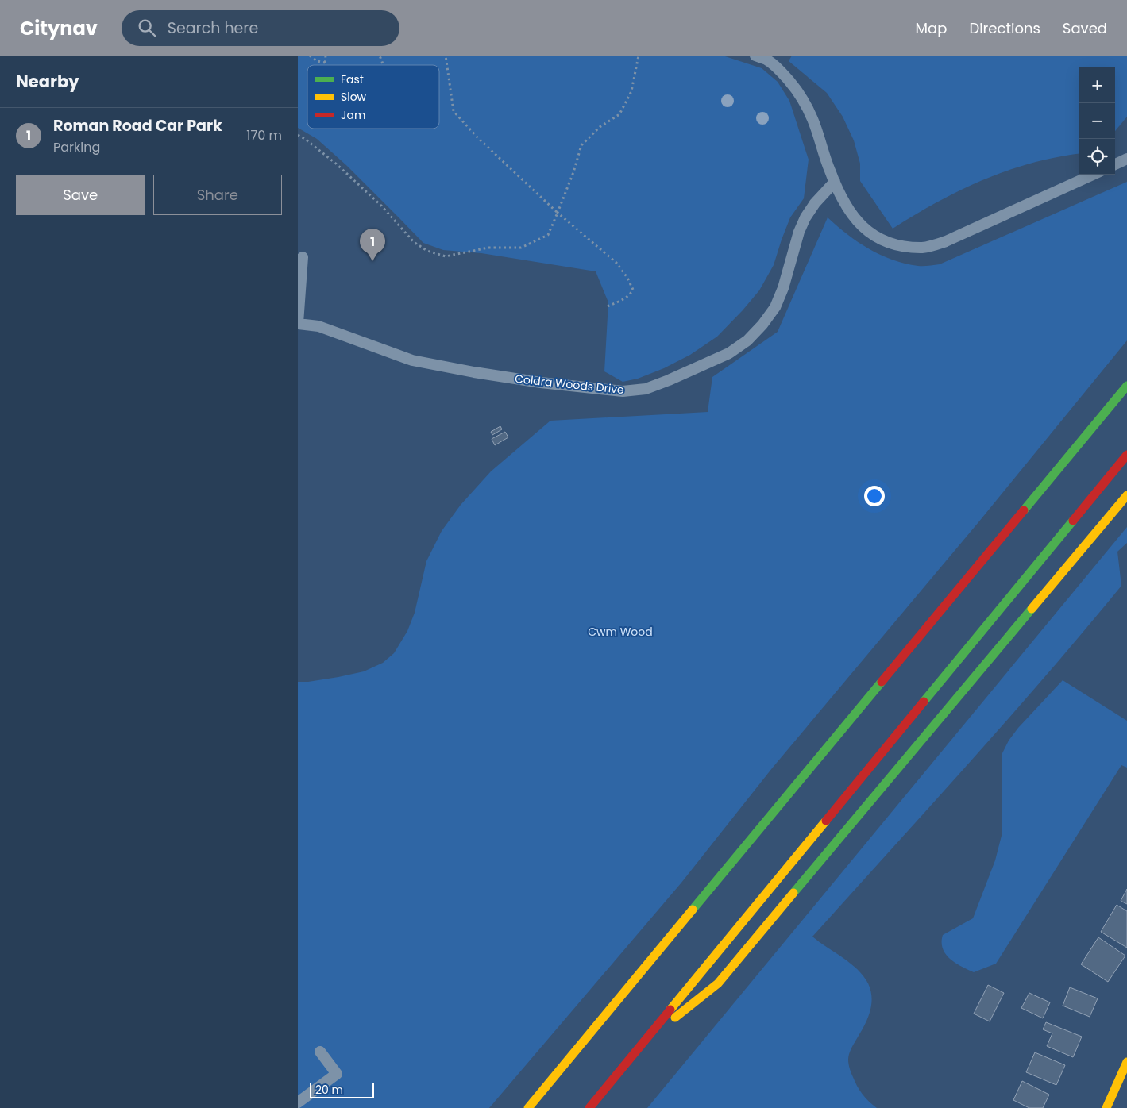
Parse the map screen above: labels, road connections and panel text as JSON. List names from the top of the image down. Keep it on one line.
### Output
{"streets":{"lane":["Coldra Woods Drive"]},"parks":["Cwm Wood"],"legend":["Fast","Slow","Jam"],"scale_bar":"20 m","page":{"header":"Citynav","search":"Search here","nav":["Map","Directions","Saved"],"heading":"Nearby","map_buttons":["+","−"],"list":[{"mark":"1","name":"Roman Road Car Park","note":"Parking","value":"170 m"}],"buttons":["Save","Share"],"pins":"1","scale":"20 m"}}
